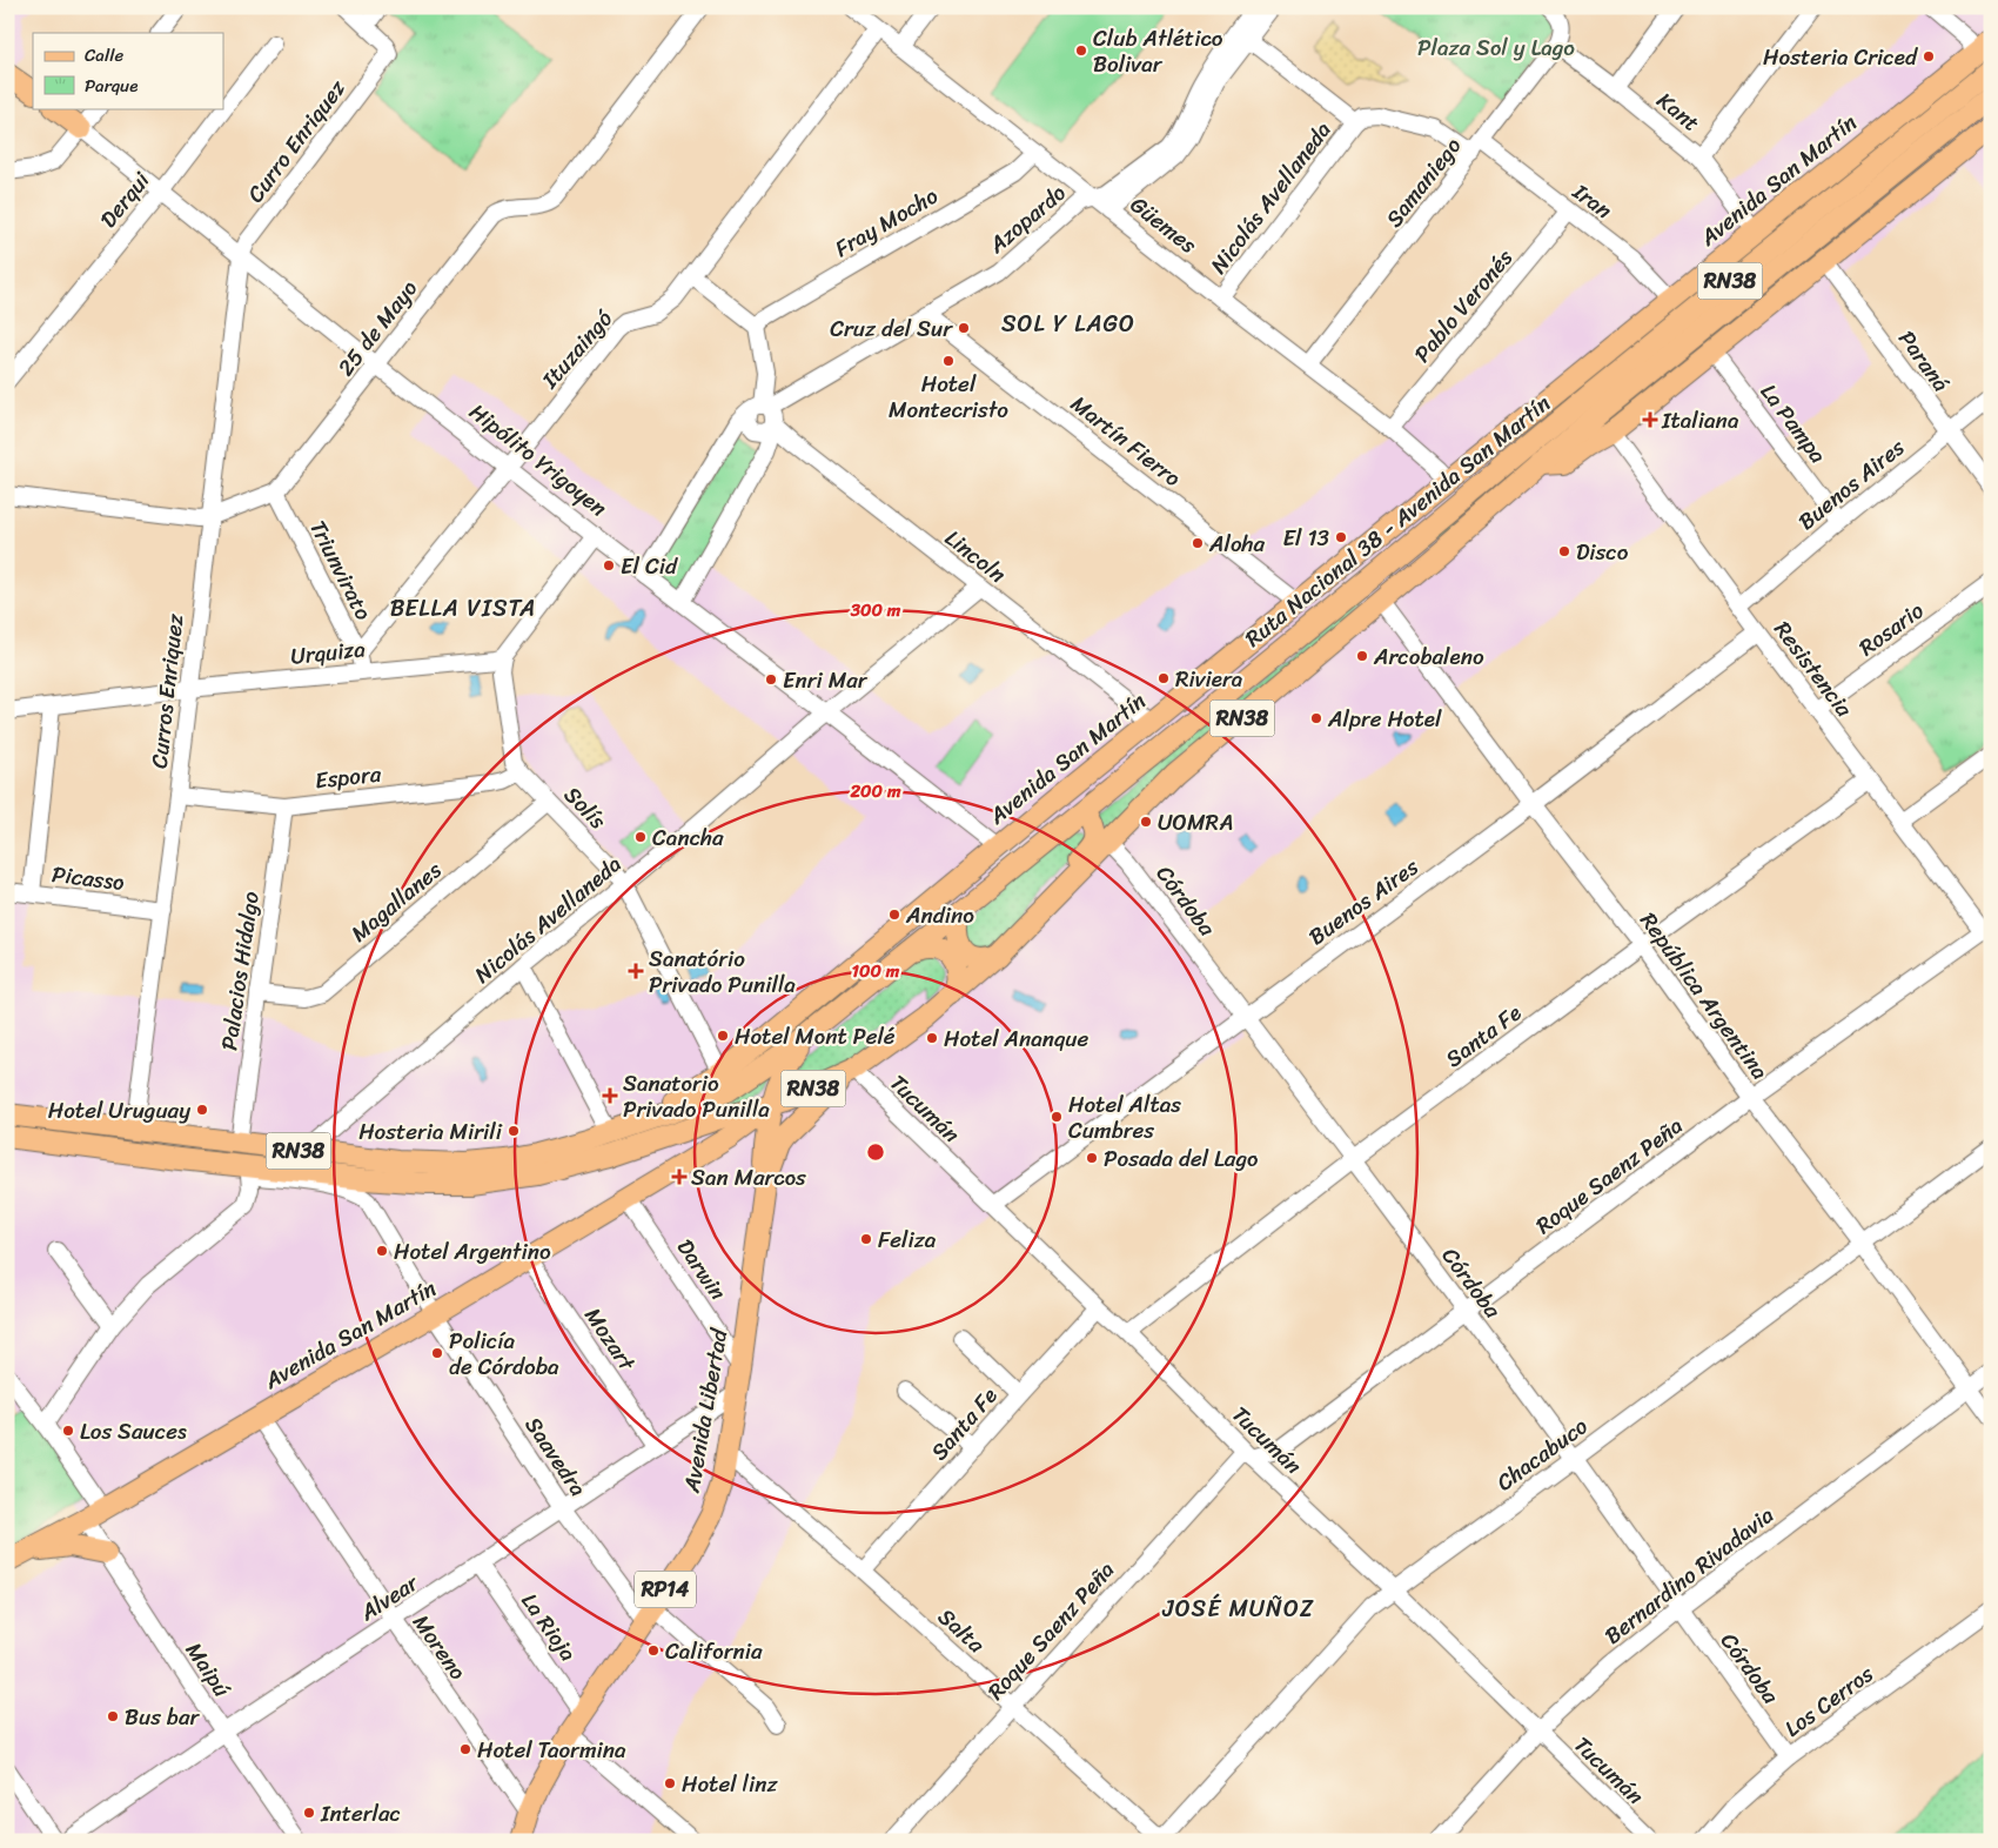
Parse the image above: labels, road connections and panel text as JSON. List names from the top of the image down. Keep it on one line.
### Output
{"streets":{"main road":["Avenida San Martín","RN38","Hipólito Yrigoyen","Ruta Nacional 38 - Avenida San Martín","Avenida Libertad","RP14"],"street":["Kant","Curro Enriquez","Samaniego","Nicolás Avellaneda","Derqui","Iran","Azopardo","Fray Mocho","Güemes","Pablo Veronés","25 de Mayo","Ituzaingó","Paraná","La Pampa","Martín Fierro","Buenos Aires","Lincoln","Triunvirato","Rosario","Urquiza","Resistencia","Curros Enriquez","Espora","Solís","Picasso","Córdoba","Magallanes","Palacios Hidalgo","República Argentina","Santa Fe","Tucumán","Roque Saenz Peña","Darwin","Mozart","Chacabuco","Saavedra","Bernardino Rivadavia","Alvear","La Rioja","Salta","Moreno","Maipú","Los Cerros"]},"crossings":[["Kant","Avenida San Martín"],["Kant","Samaniego"],["Curro Enriquez","Hipólito Yrigoyen"],["Curro Enriquez","Curros Enriquez"],["Avenida San Martín","Iran"],["Avenida San Martín","Güemes"],["Avenida San Martín","Martín Fierro"],["Avenida San Martín","Hipólito Yrigoyen"],["Avenida San Martín","Ruta Nacional 38 - Avenida San Martín"],["Avenida San Martín","Lincoln"],["Avenida San Martín","Solís"],["Avenida San Martín","Darwin"],["Avenida San Martín","Mozart"],["Avenida San Martín","Avenida Libertad"],["Avenida San Martín","Saavedra"],["Avenida San Martín","RP14"],["Avenida San Martín","Moreno"],["Avenida San Martín","Maipú"],["Samaniego","Iran"],["Samaniego","Güemes"],["Nicolás Avellaneda","Iran"],["Nicolás Avellaneda","Güemes"],["Nicolás Avellaneda","RN38"],["Nicolás Avellaneda","Hipólito Yrigoyen"],["Nicolás Avellaneda","Ruta Nacional 38 - Avenida San Martín"],["Nicolás Avellaneda","Lincoln"],["Nicolás Avellaneda","Solís"],["Derqui","Hipólito Yrigoyen"],["Iran","Pablo Veronés"],["Azopardo","Güemes"],["Azopardo","Martín Fierro"],["Azopardo","Hipólito Yrigoyen"],["Azopardo","Lincoln"],["Fray Mocho","Güemes"],["Güemes","Pablo Veronés"],["Güemes","Ituzaingó"],["RN38","Ruta Nacional 38 - Avenida San Martín"],["RN38","Curros Enriquez"],["RN38","Palacios Hidalgo"],["25 de Mayo","Hipólito Yrigoyen"],["25 de Mayo","Triunvirato"],["Ituzaingó","Hipólito Yrigoyen"],["Ituzaingó","Triunvirato"],["Paraná","Buenos Aires"],["La Pampa","Buenos Aires"],["Hipólito Yrigoyen","Curros Enriquez"],["Buenos Aires","Resistencia"],["Buenos Aires","Córdoba"],["Buenos Aires","República Argentina"],["Buenos Aires","Tucumán"],["Ruta Nacional 38 - Avenida San Martín","Córdoba"],["Ruta Nacional 38 - Avenida San Martín","República Argentina"],["Ruta Nacional 38 - Avenida San Martín","Tucumán"],["Ruta Nacional 38 - Avenida San Martín","Avenida Libertad"],["Ruta Nacional 38 - Avenida San Martín","RP14"],["Triunvirato","Urquiza"],["Rosario","Resistencia"],["Urquiza","Curros Enriquez"],["Urquiza","Solís"],["Resistencia","Santa Fe"],["Resistencia","Roque Saenz Peña"],["Curros Enriquez","Espora"],["Curros Enriquez","Picasso"],["Espora","Solís"],["Espora","Palacios Hidalgo"],["Solís","Magallanes"],["Córdoba","Santa Fe"],["Córdoba","Roque Saenz Peña"],["Córdoba","Chacabuco"],["Córdoba","Bernardino Rivadavia"],["Córdoba","Los Cerros"],["Magallanes","Palacios Hidalgo"],["República Argentina","Santa Fe"],["República Argentina","Roque Saenz Peña"],["República Argentina","Chacabuco"],["República Argentina","Bernardino Rivadavia"],["Santa Fe","Tucumán"],["Santa Fe","Salta"],["Tucumán","Roque Saenz Peña"],["Tucumán","Avenida Libertad"],["Tucumán","Chacabuco"],["Tucumán","Bernardino Rivadavia"],["Roque Saenz Peña","Salta"],["Darwin","Avenida Libertad"],["Mozart","Alvear"],["Avenida Libertad","Saavedra"],["Avenida Libertad","RP14"],["Avenida Libertad","Alvear"],["Avenida Libertad","La Rioja"],["Avenida Libertad","Salta"],["Avenida Libertad","Moreno"],["Chacabuco","Salta"],["Saavedra","Alvear"],["Alvear","La Rioja"],["Alvear","Moreno"],["Alvear","Maipú"]],"districts":["SOL Y LAGO","BELLA VISTA","JOSÉ MUÑOZ"],"parks":["Plaza Sol y Lago"],"places":{"other":["Club Atlético Bolivar","Hosteria Criced","Cruz del Sur","Hotel Montecristo","El 13","Aloha","Disco","El Cid","Arcobaleno","Riviera","Enri Mar","Alpre Hotel","UOMRA","Cancha","Andino","Hotel Mont Pelé","Hotel Ananque","Hotel Uruguay","Hotel Altas Cumbres","Hosteria Mirili","Posada del Lago","Feliza","Hotel Argentino","Policía de Córdoba","Los Sauces","California","Bus bar","Hotel Taormina","Hotel linz","Interlac"],"health":["Italiana","Sanatório Privado Punilla","Sanatorio Privado Punilla","San Marcos"]},"legend":["Calle","Parque"],"rings":["300 m","200 m","100 m"]}
